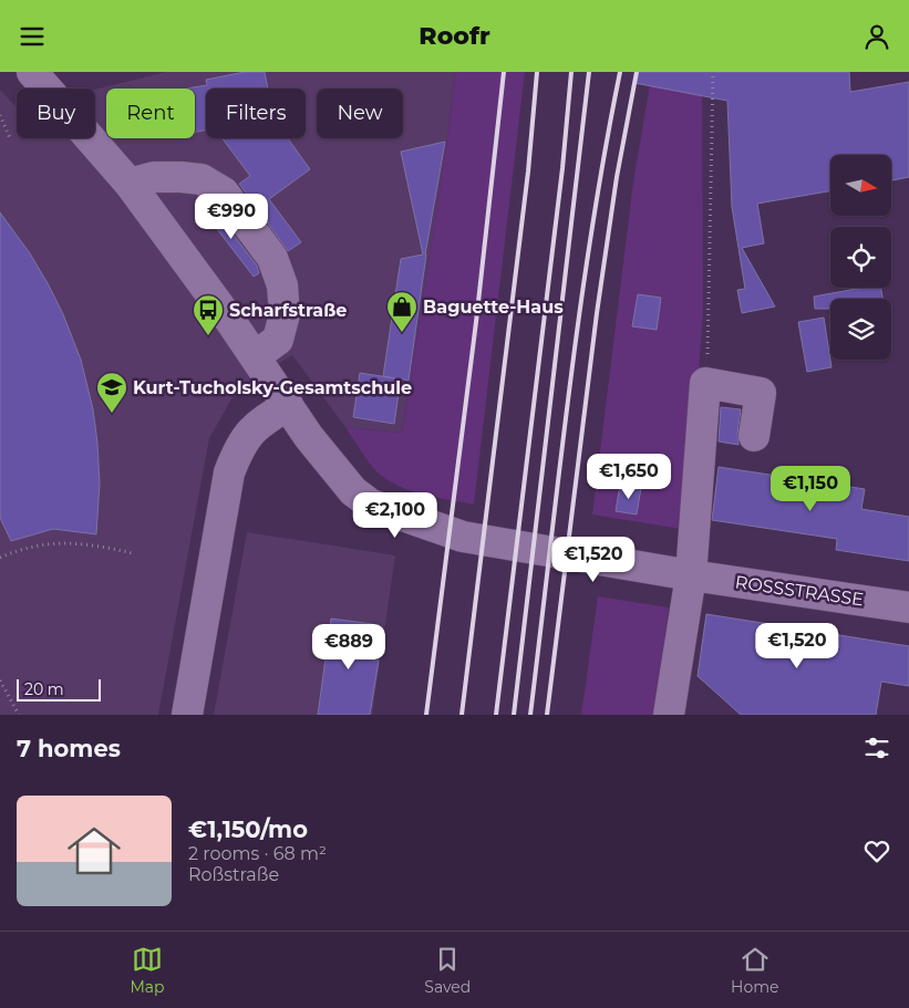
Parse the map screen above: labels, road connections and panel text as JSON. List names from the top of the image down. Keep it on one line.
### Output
{"streets":{"street":["ROSSSTRASSE"]},"places":{"shop":["Baguette-Haus"],"bus stop":["Scharfstraße"],"school or university":["Kurt-Tucholsky-Gesamtschule"]},"scale_bar":"20 m","north":"right","page":{"header":"Roofr","chip":["Buy","Rent","Filters","New"],"price":["€990","€1,650","€1,150","€2,100","€1,520","€1,520","€889"],"scale":"20 m","heading":"7 homes","list":[{"name":"€1,150/mo","note":"2 rooms · 68 m² · Roßstraße"}],"tabs":["Map","Saved","Home"]}}
